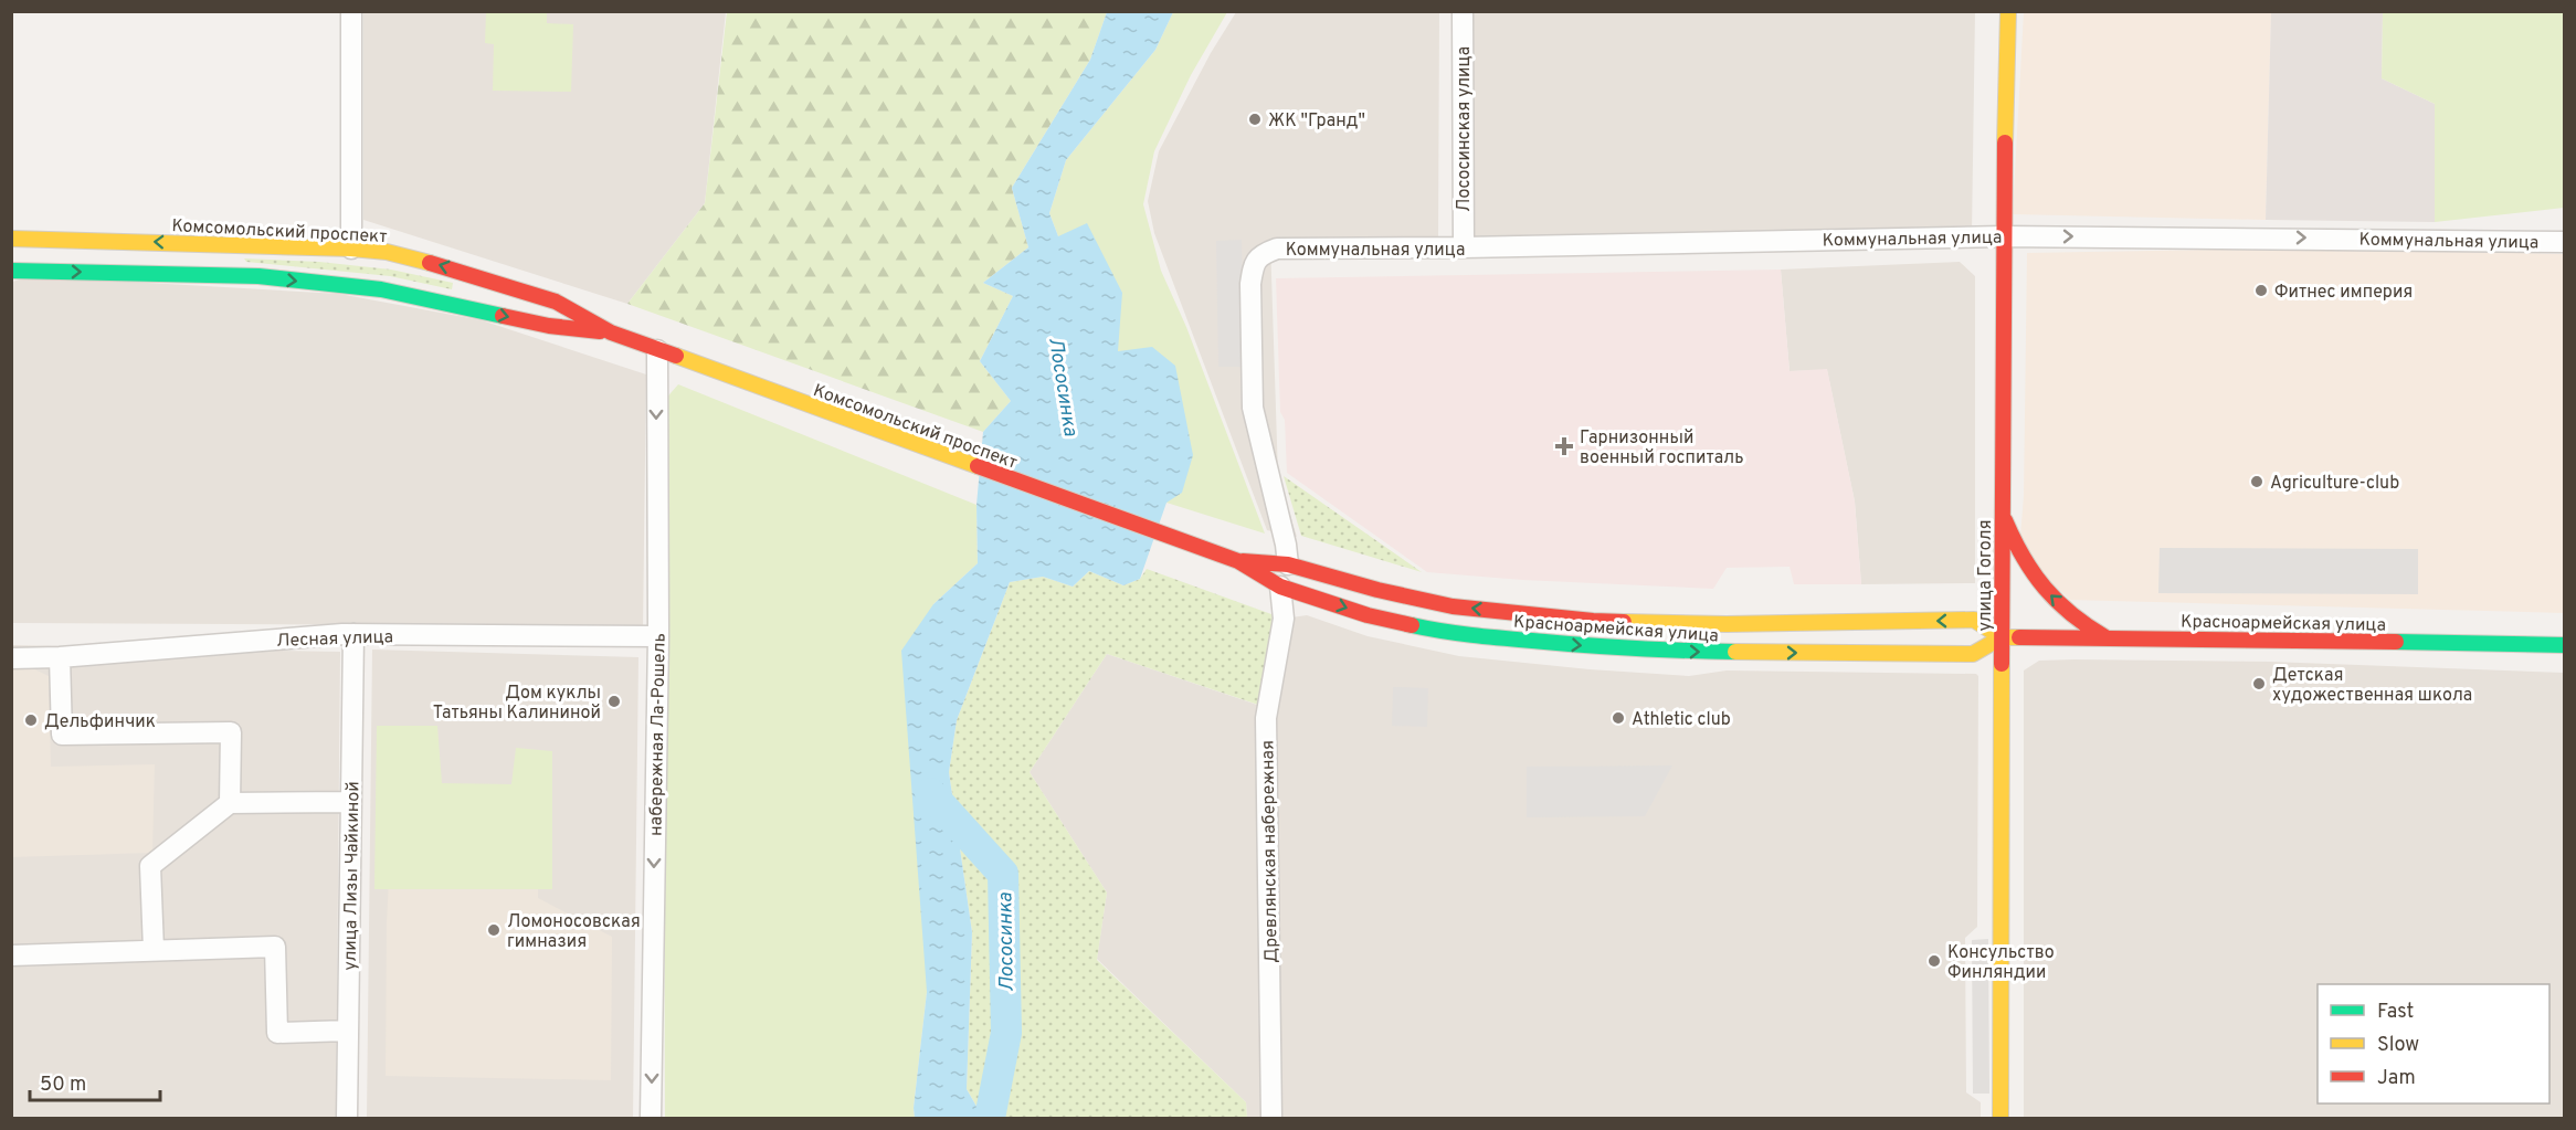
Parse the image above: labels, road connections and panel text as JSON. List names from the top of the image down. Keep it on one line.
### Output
{"streets":{"main road":["Комсомольский проспект","улица Гоголя","Красноармейская улица"],"street":["Лососинская улица","Коммунальная улица","Лесная улица","набережная Ла-Рошель","Древлянская набережная","улица Лизы Чайкиной"]},"crossings":[["Лососинская улица","Коммунальная улица"],["Комсомольский проспект","Красноармейская улица"],["Комсомольский проспект","набережная Ла-Рошель"],["Коммунальная улица","улица Гоголя"],["Коммунальная улица","Красноармейская улица"],["улица Гоголя","Красноармейская улица"],["Красноармейская улица","Древлянская набережная"],["Лесная улица","набережная Ла-Рошель"],["Лесная улица","улица Лизы Чайкиной"]],"one_way":["набережная Ла-Рошель"],"water":["Лососинка"],"places":{"other":["ЖК \"Гранд\"","Фитнес империя","Agriculture-club","Детская художественная школа","Дом куклы Татьяны Калининой","Athletic club","Дельфинчик","Ломоносовская гимназия","Консульство Финляндии"],"health":["Гарнизонный военный госпиталь"]},"legend":["Fast","Slow","Jam"],"scale_bar":"50 m"}
